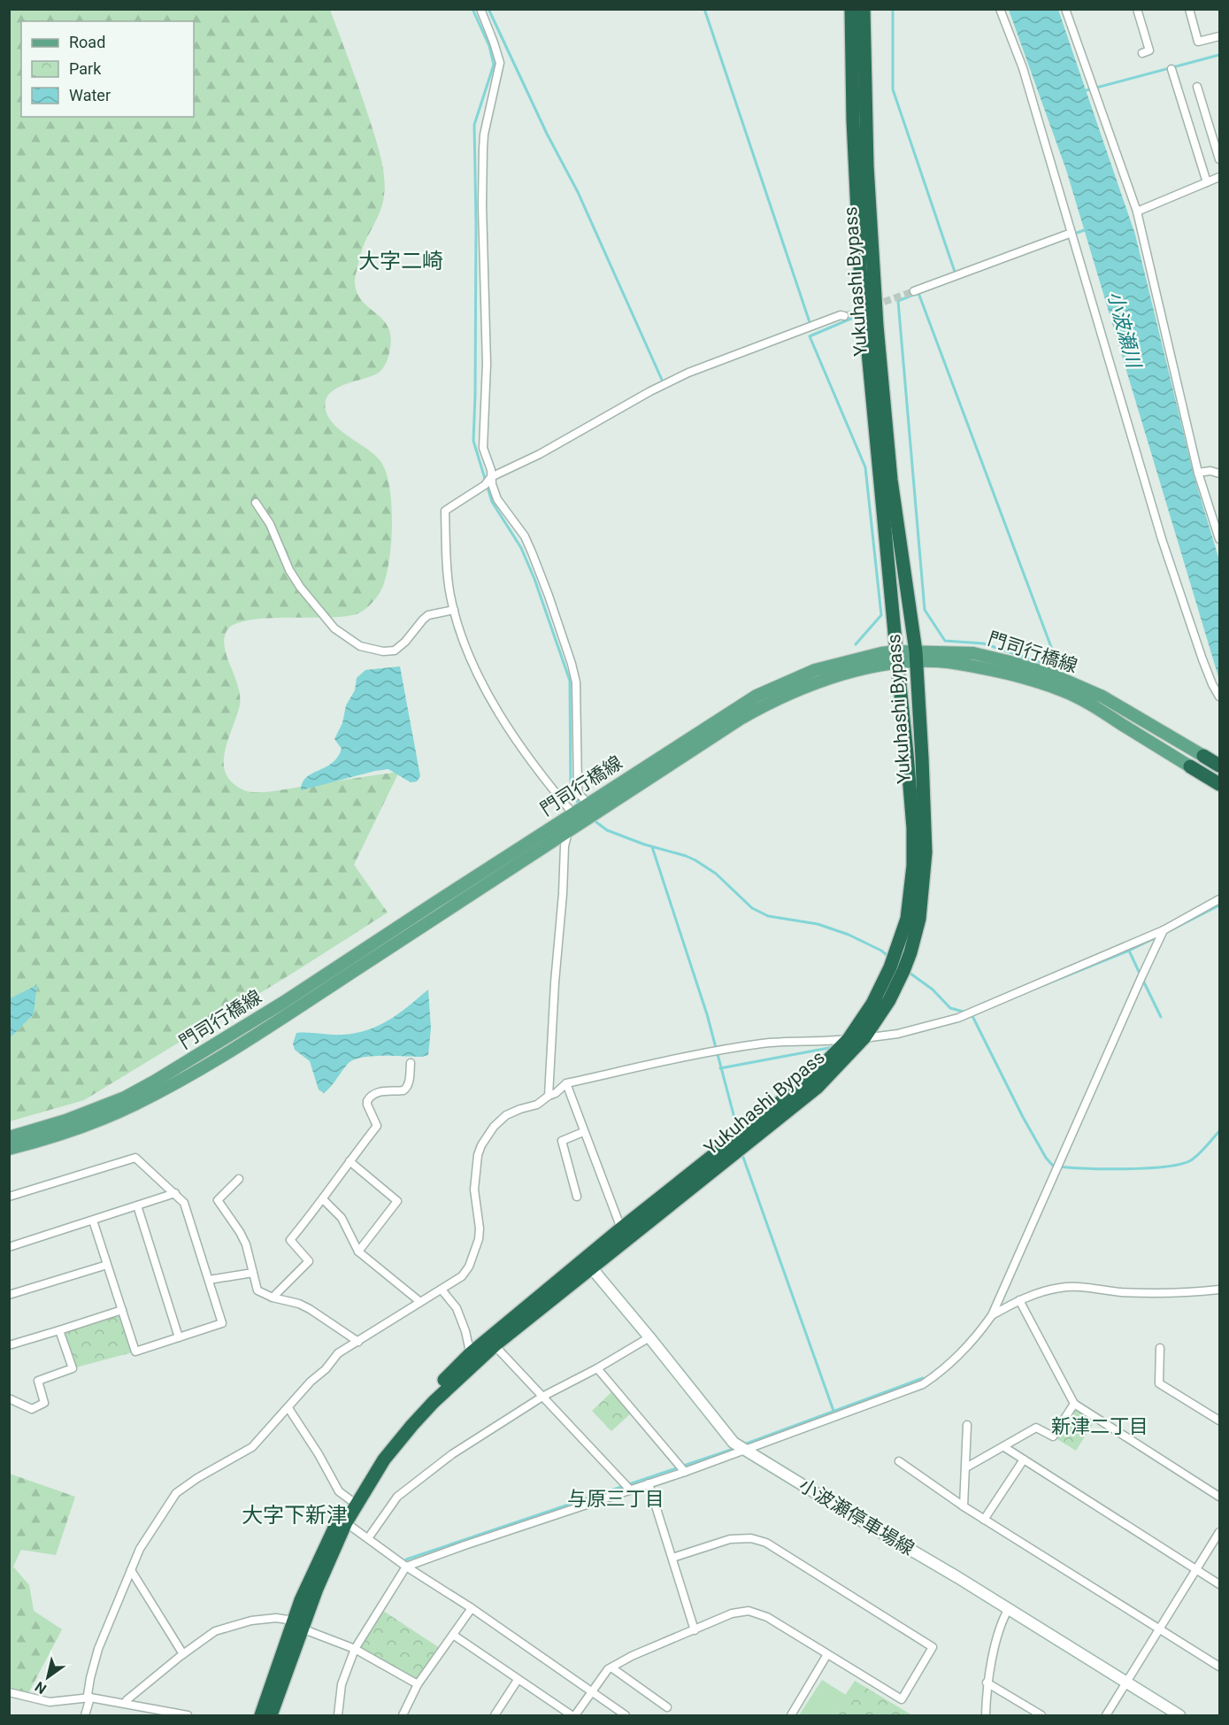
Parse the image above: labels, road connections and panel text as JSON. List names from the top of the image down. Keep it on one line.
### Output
{"streets":{"highway":["Yukuhashi Bypass"],"main road":["門司行橋線","小波瀬停車場線"]},"crossings":[["Yukuhashi Bypass","門司行橋線"],["Yukuhashi Bypass","小波瀬停車場線"]],"districts":["大字二崎","新津二丁目","与原三丁目","大字下新津"],"water":["小波瀬川"],"legend":["Road","Park","Water"],"north":"bottom left"}
